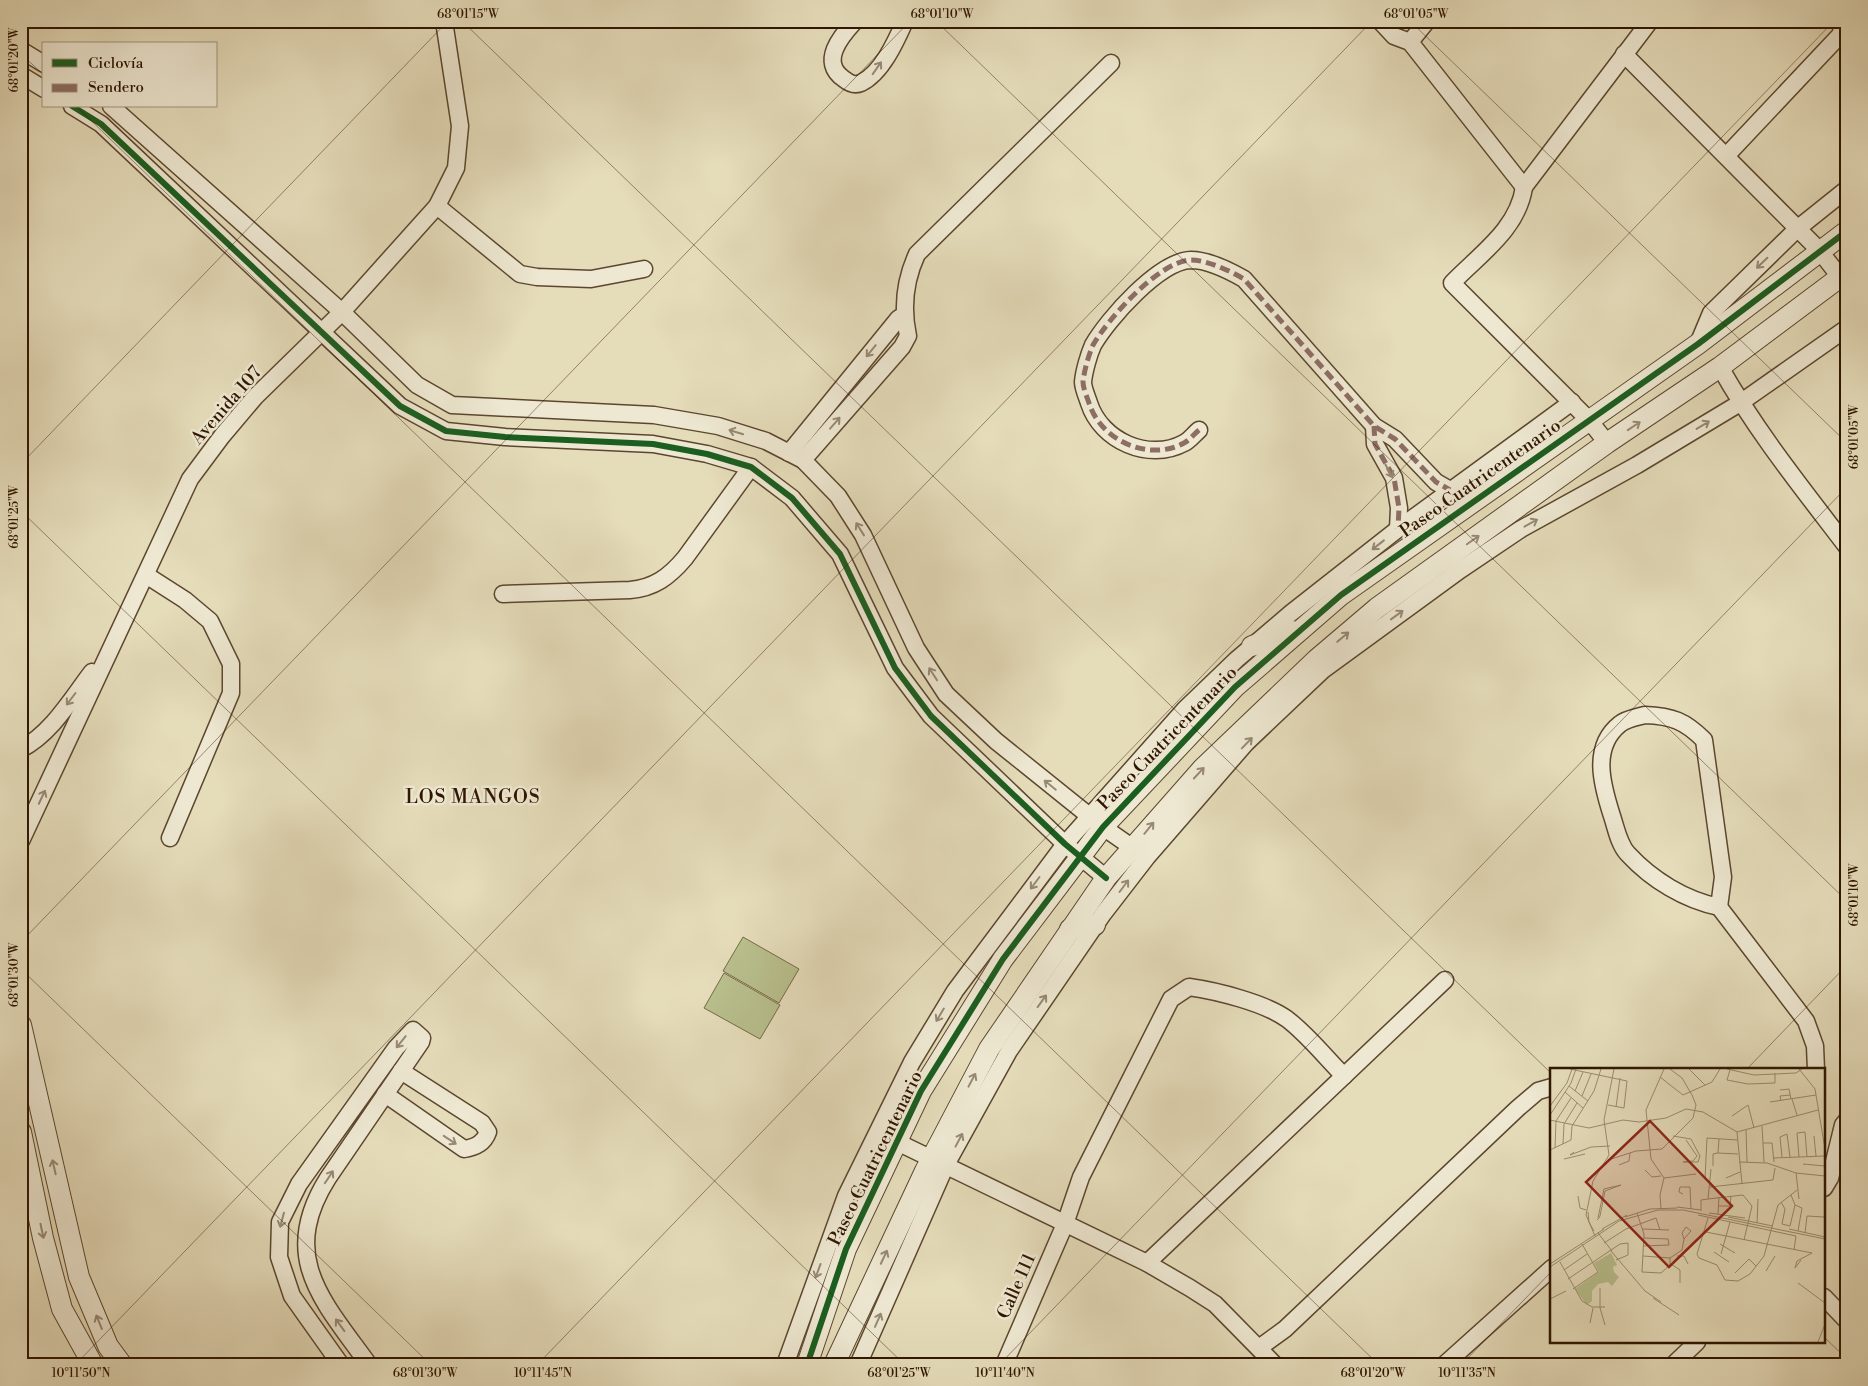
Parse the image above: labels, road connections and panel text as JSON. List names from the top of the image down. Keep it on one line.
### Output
{"streets":{"street":["Avenida 107","Paseo Cuatricentenario","Calle 111"]},"districts":["LOS MANGOS"],"legend":["Ciclovía","Sendero"],"coordinates":["68°01'15\"W","68°01'10\"W","68°01'05\"W","68°01'20\"W","68°01'25\"W","68°01'30\"W","10°11'50\"N","10°11'45\"N","10°11'40\"N","10°11'35\"N"]}
